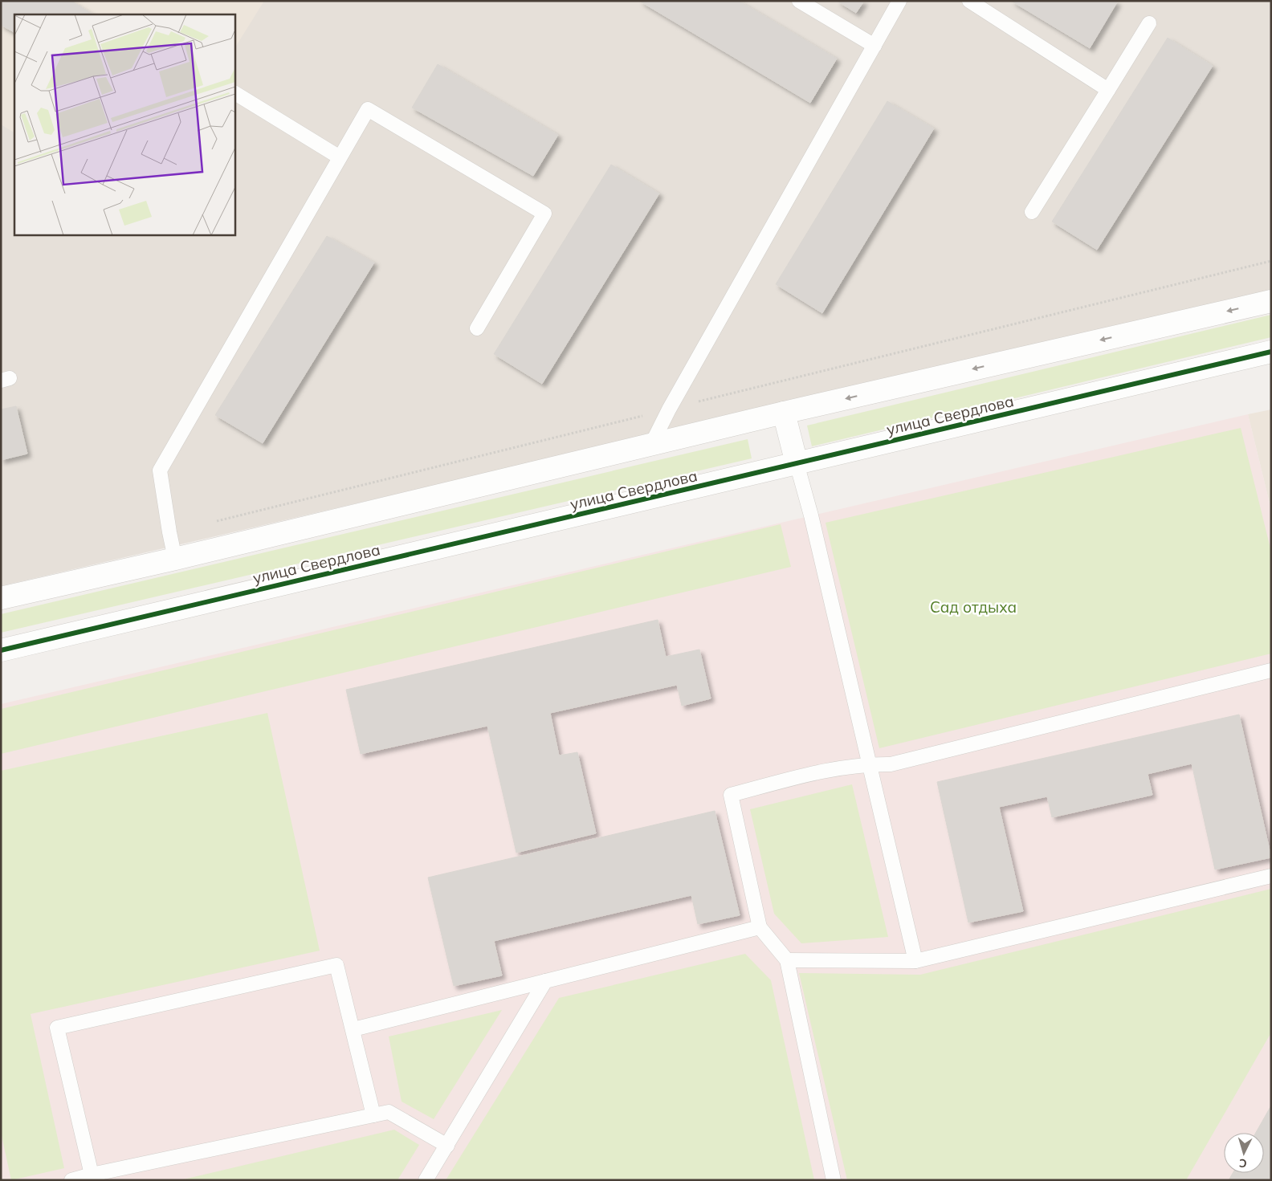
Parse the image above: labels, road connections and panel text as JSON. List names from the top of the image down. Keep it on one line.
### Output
{"streets":{"street":["улица Свердлова"]},"parks":["Сад отдыха"],"north":"bottom"}
